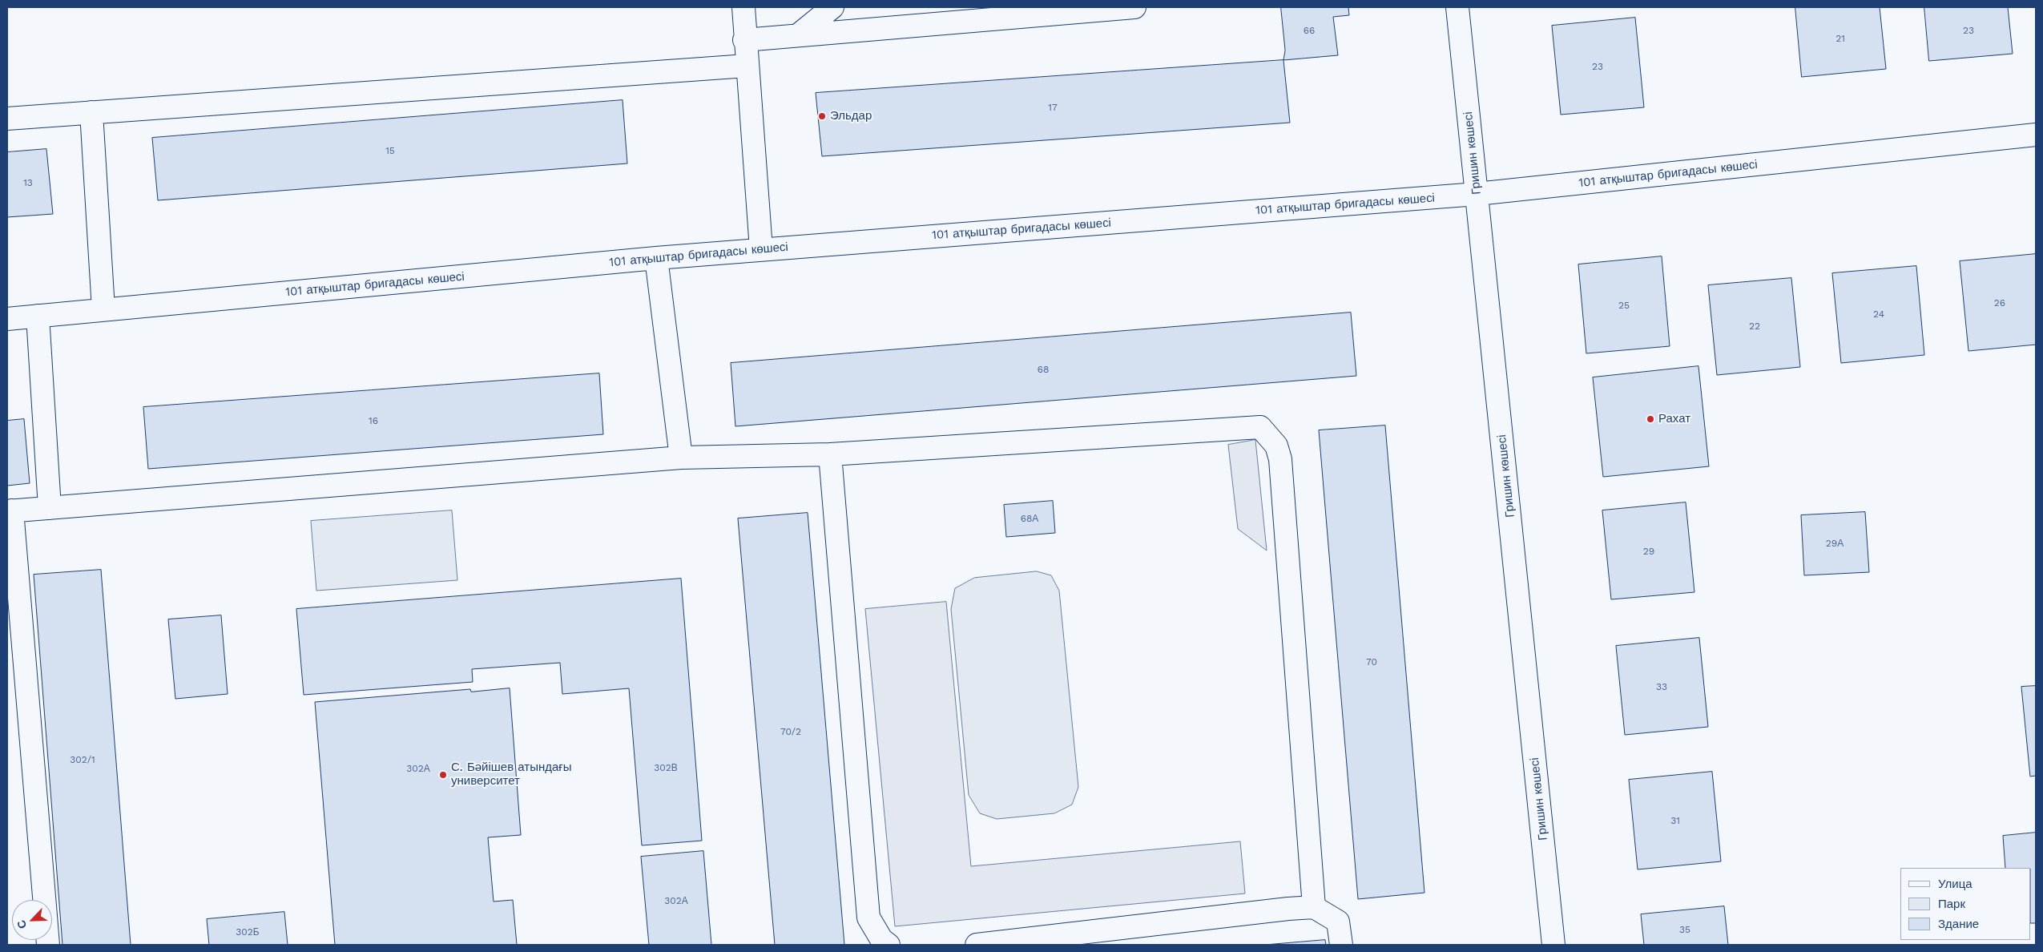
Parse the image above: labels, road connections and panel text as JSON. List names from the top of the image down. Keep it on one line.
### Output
{"streets":{"street":["Гришин көшесі","101 атқыштар бригадасы көшесі"]},"crossings":[["Гришин көшесі","101 атқыштар бригадасы көшесі"]],"places":["Эльдар","Рахат","С. Бәйішев атындағы университет"],"house_numbers":["66","23","21","23","17","15","13","26","25","24","22","68","16","68А","29А","29","70","33","70/2","302/1","302В","302А","31","302А","35","302Б"],"legend":["Улица","Парк","Здание"],"north":"bottom left"}
